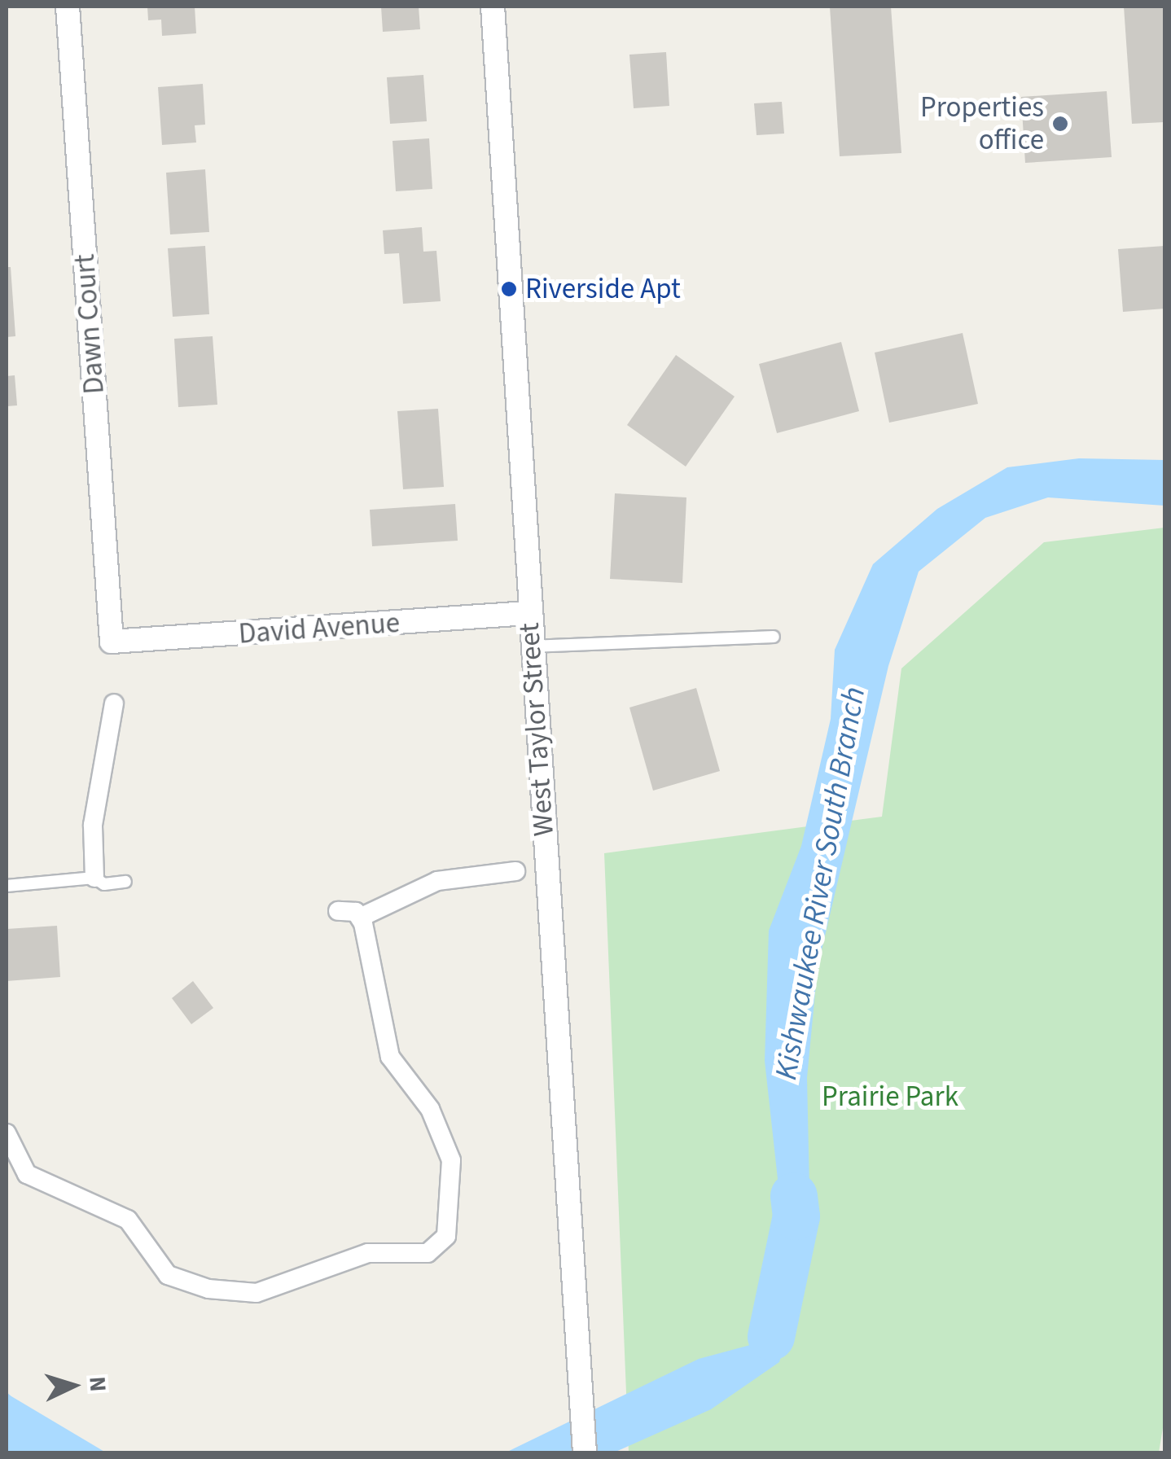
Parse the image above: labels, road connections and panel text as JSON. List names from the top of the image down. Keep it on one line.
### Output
{"streets":{"street":["Dawn Court","David Avenue","West Taylor Street"]},"crossings":[["Dawn Court","David Avenue"],["David Avenue","West Taylor Street"]],"water":["Kishwaukee River South Branch"],"parks":["Prairie Park"],"places":["Properties office","Riverside Apt"],"north":"right"}
